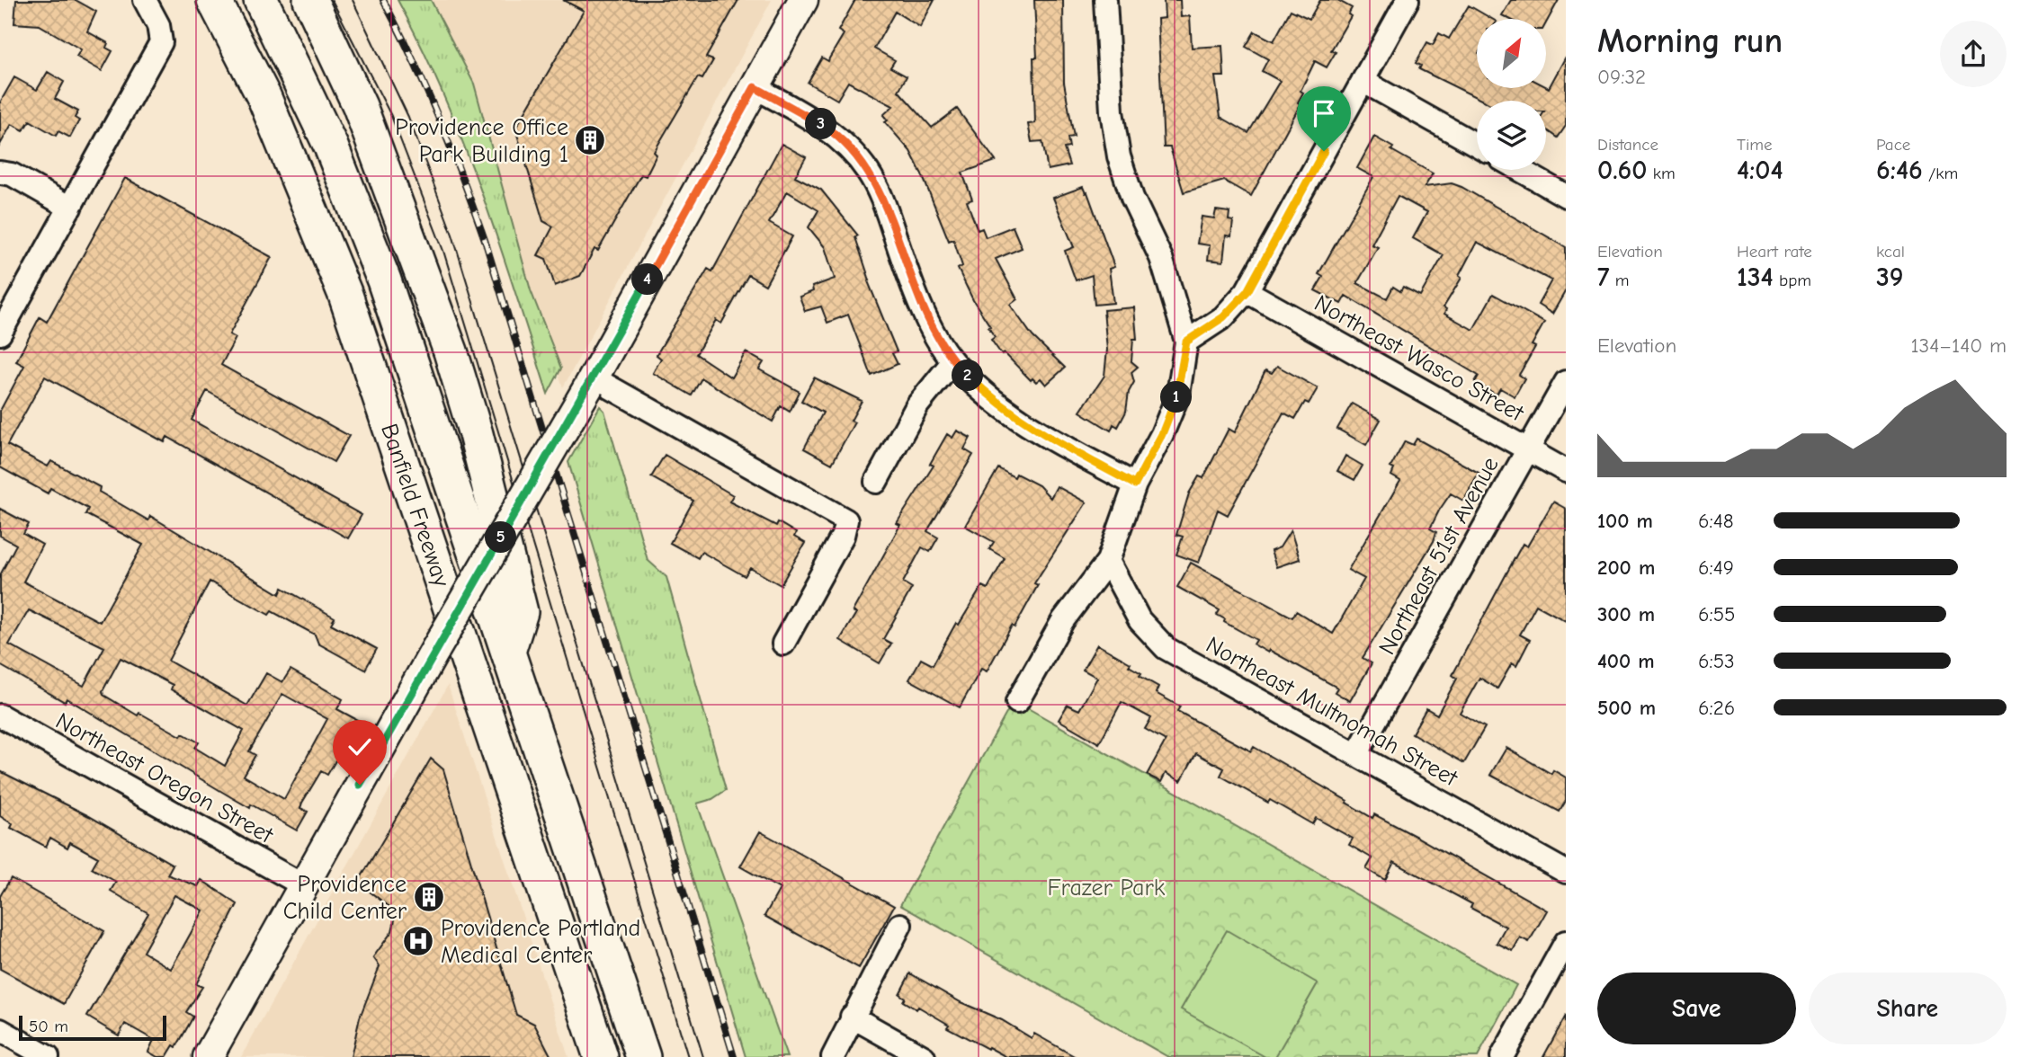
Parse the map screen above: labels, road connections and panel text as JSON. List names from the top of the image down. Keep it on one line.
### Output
{"streets":{"highway":["Banfield Freeway"],"street":["Northeast Wasco Street","Northeast 51st Avenue","Northeast Multnomah Street","Northeast Oregon Street"]},"crossings":[["Northeast Wasco Street","Northeast 51st Avenue"],["Northeast 51st Avenue","Northeast Multnomah Street"]],"parks":["Frazer Park"],"places":{"building":["Providence Office Park Building 1","Providence Child Center"],"hospital":["Providence Portland Medical Center"]},"scale_bar":"50 m","north":"top right","page":{"heading":["Morning run","09:32"],"stats":[["Distance","0.60 km"],["Time","4:04"],["Pace","6:46 /km"],["Elevation","7 m"],["Heart rate","134 bpm"],["kcal","39"]],"pins":["3","4","2","1","5"],"chart":["Elevation","134–140 m"],"list":[{"name":"100 m","note":"6:48"},{"name":"200 m","note":"6:49"},{"name":"300 m","note":"6:55"},{"name":"400 m","note":"6:53"},{"name":"500 m","note":"6:26"}],"buttons":["Save","Share"],"scale":"50 m"}}
